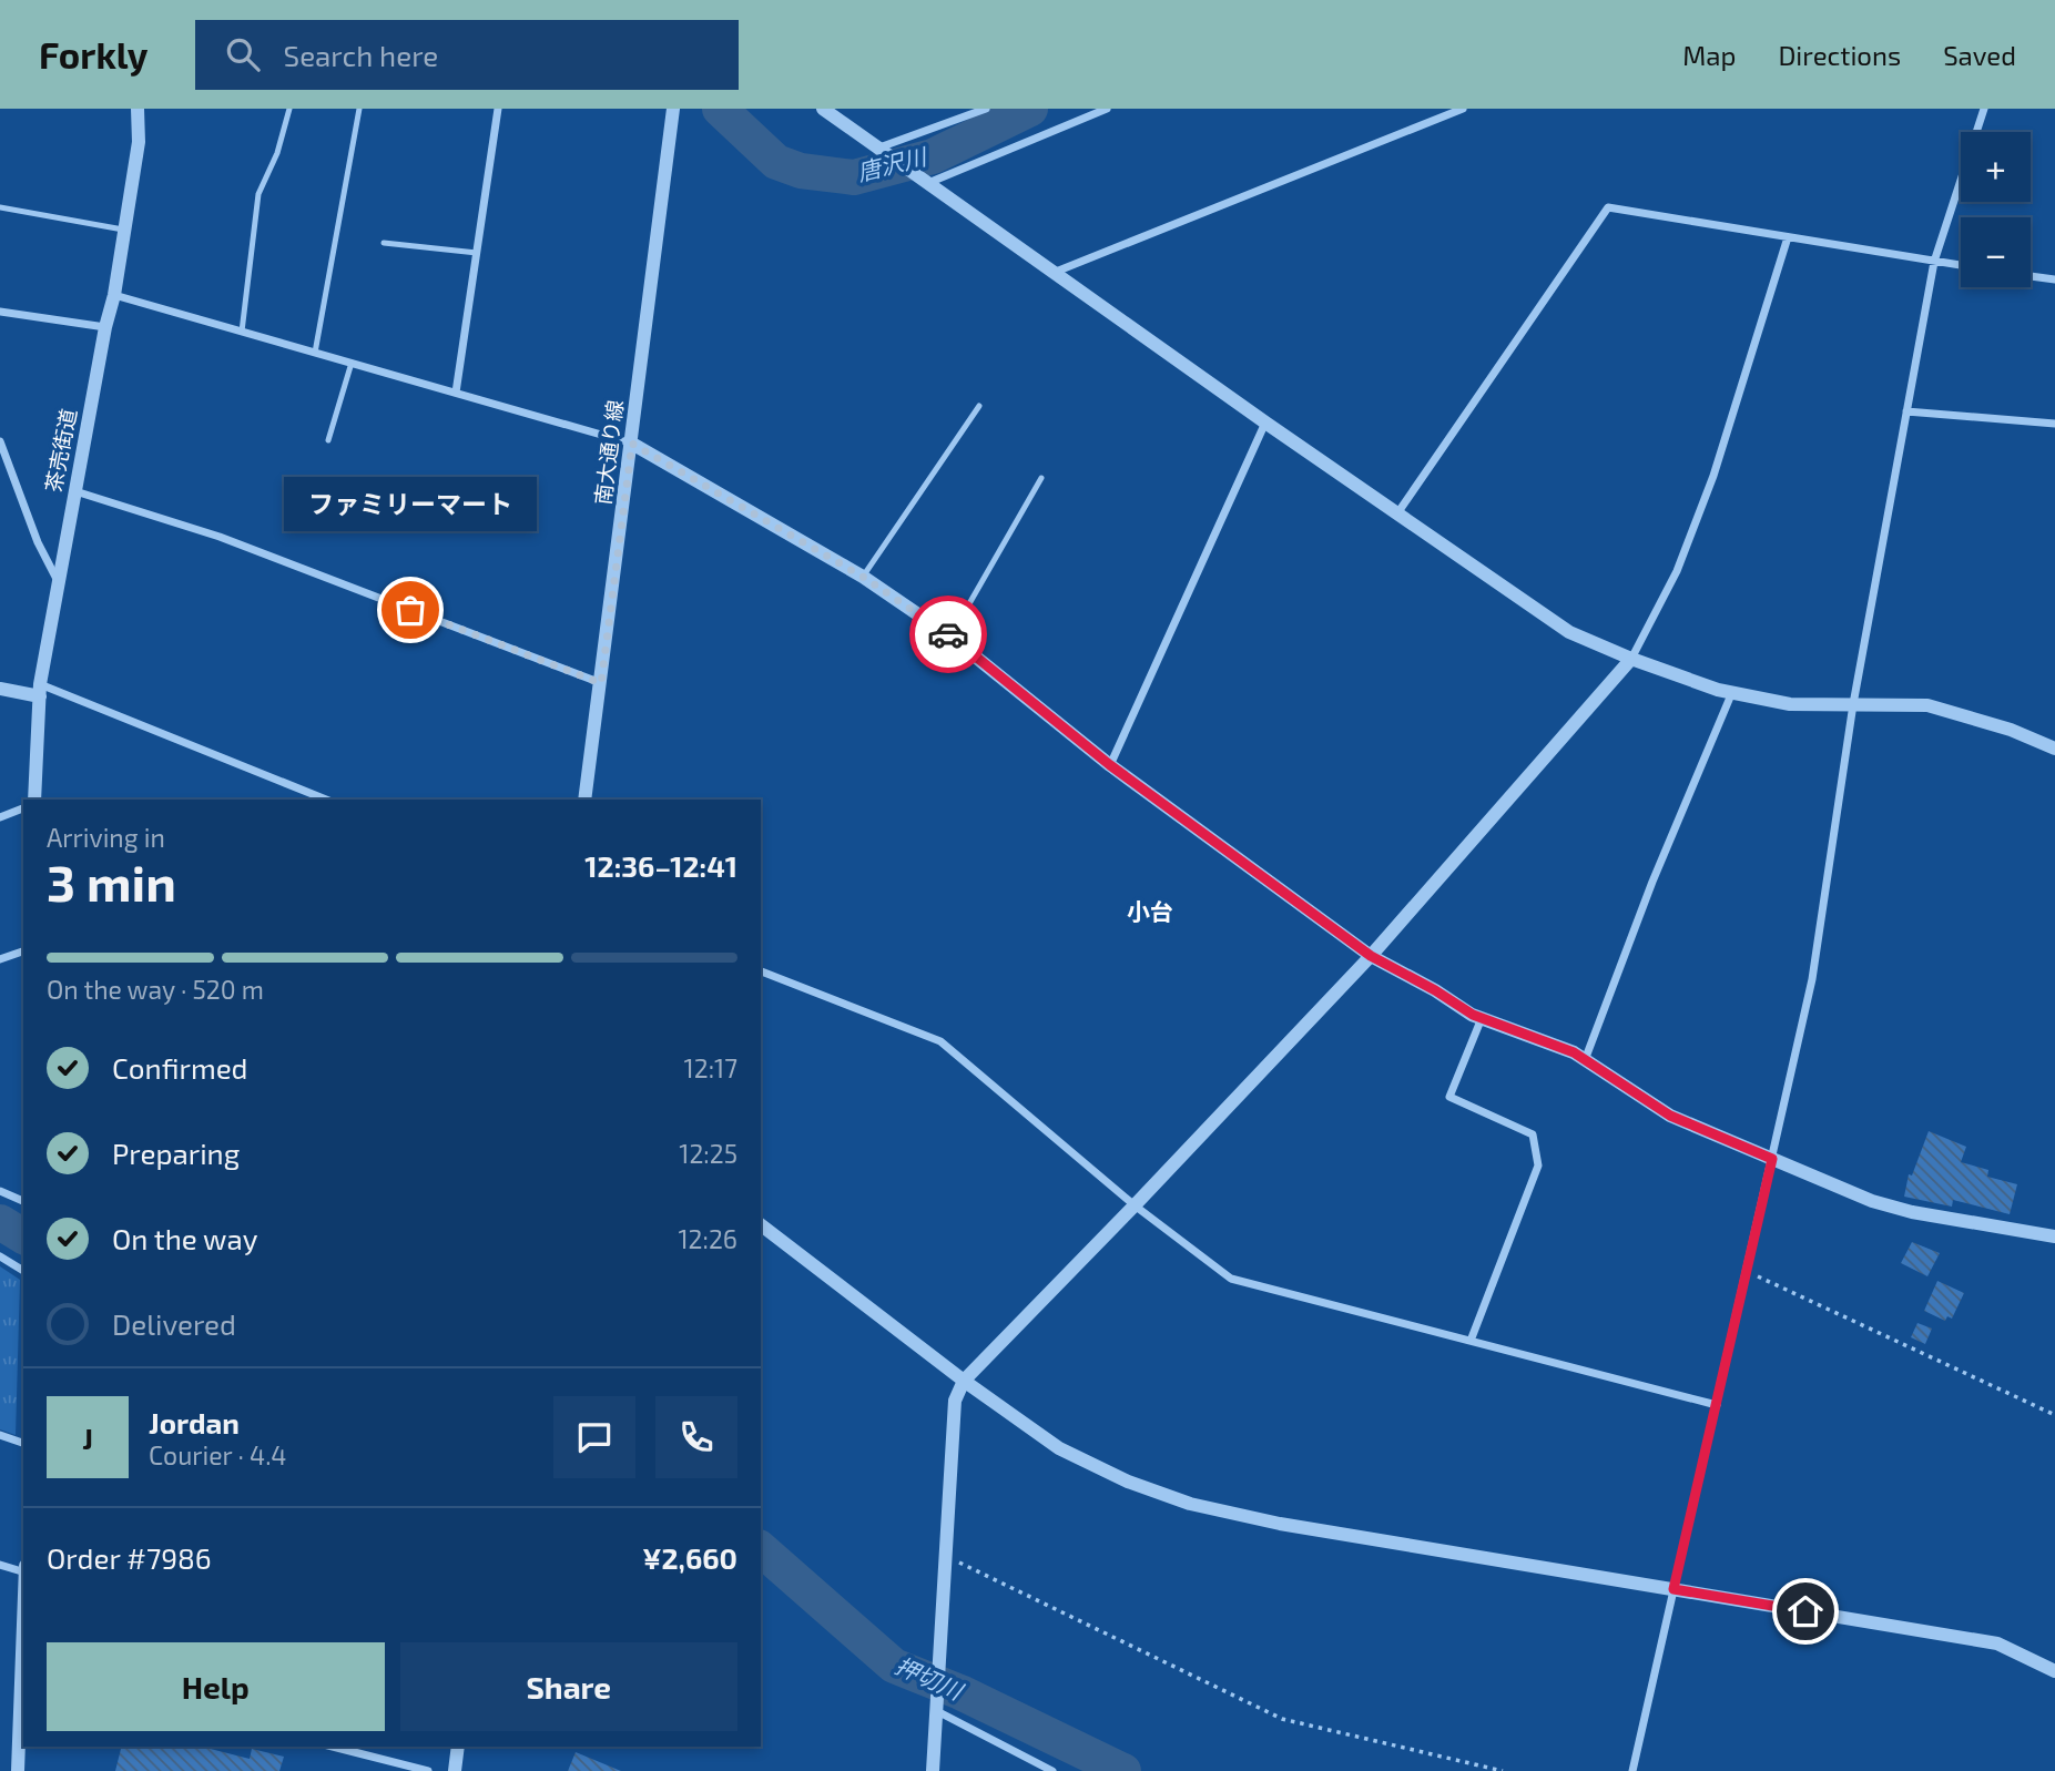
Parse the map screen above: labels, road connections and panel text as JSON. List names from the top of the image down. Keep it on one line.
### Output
{"streets":{"street":["茶売街道","南大通り線"]},"districts":["小台"],"water":["唐沢川","押切川"],"places":["ファミリーマート"],"page":{"header":"Forkly","search":"Search here","nav":["Map","Directions","Saved"],"map_buttons":["+","−"],"bubble":"ファミリーマート","heading":["3 min","Arriving in","12:36–12:41"],"panel":["Jordan","Courier · 4.4","Order #7986","¥2,660"],"bar":"On the way · 520 m","list":[["Confirmed","12:17"],["Preparing","12:25"],["On the way","12:26"],"Delivered"],"round":"J","buttons":["Help","Share"]}}
